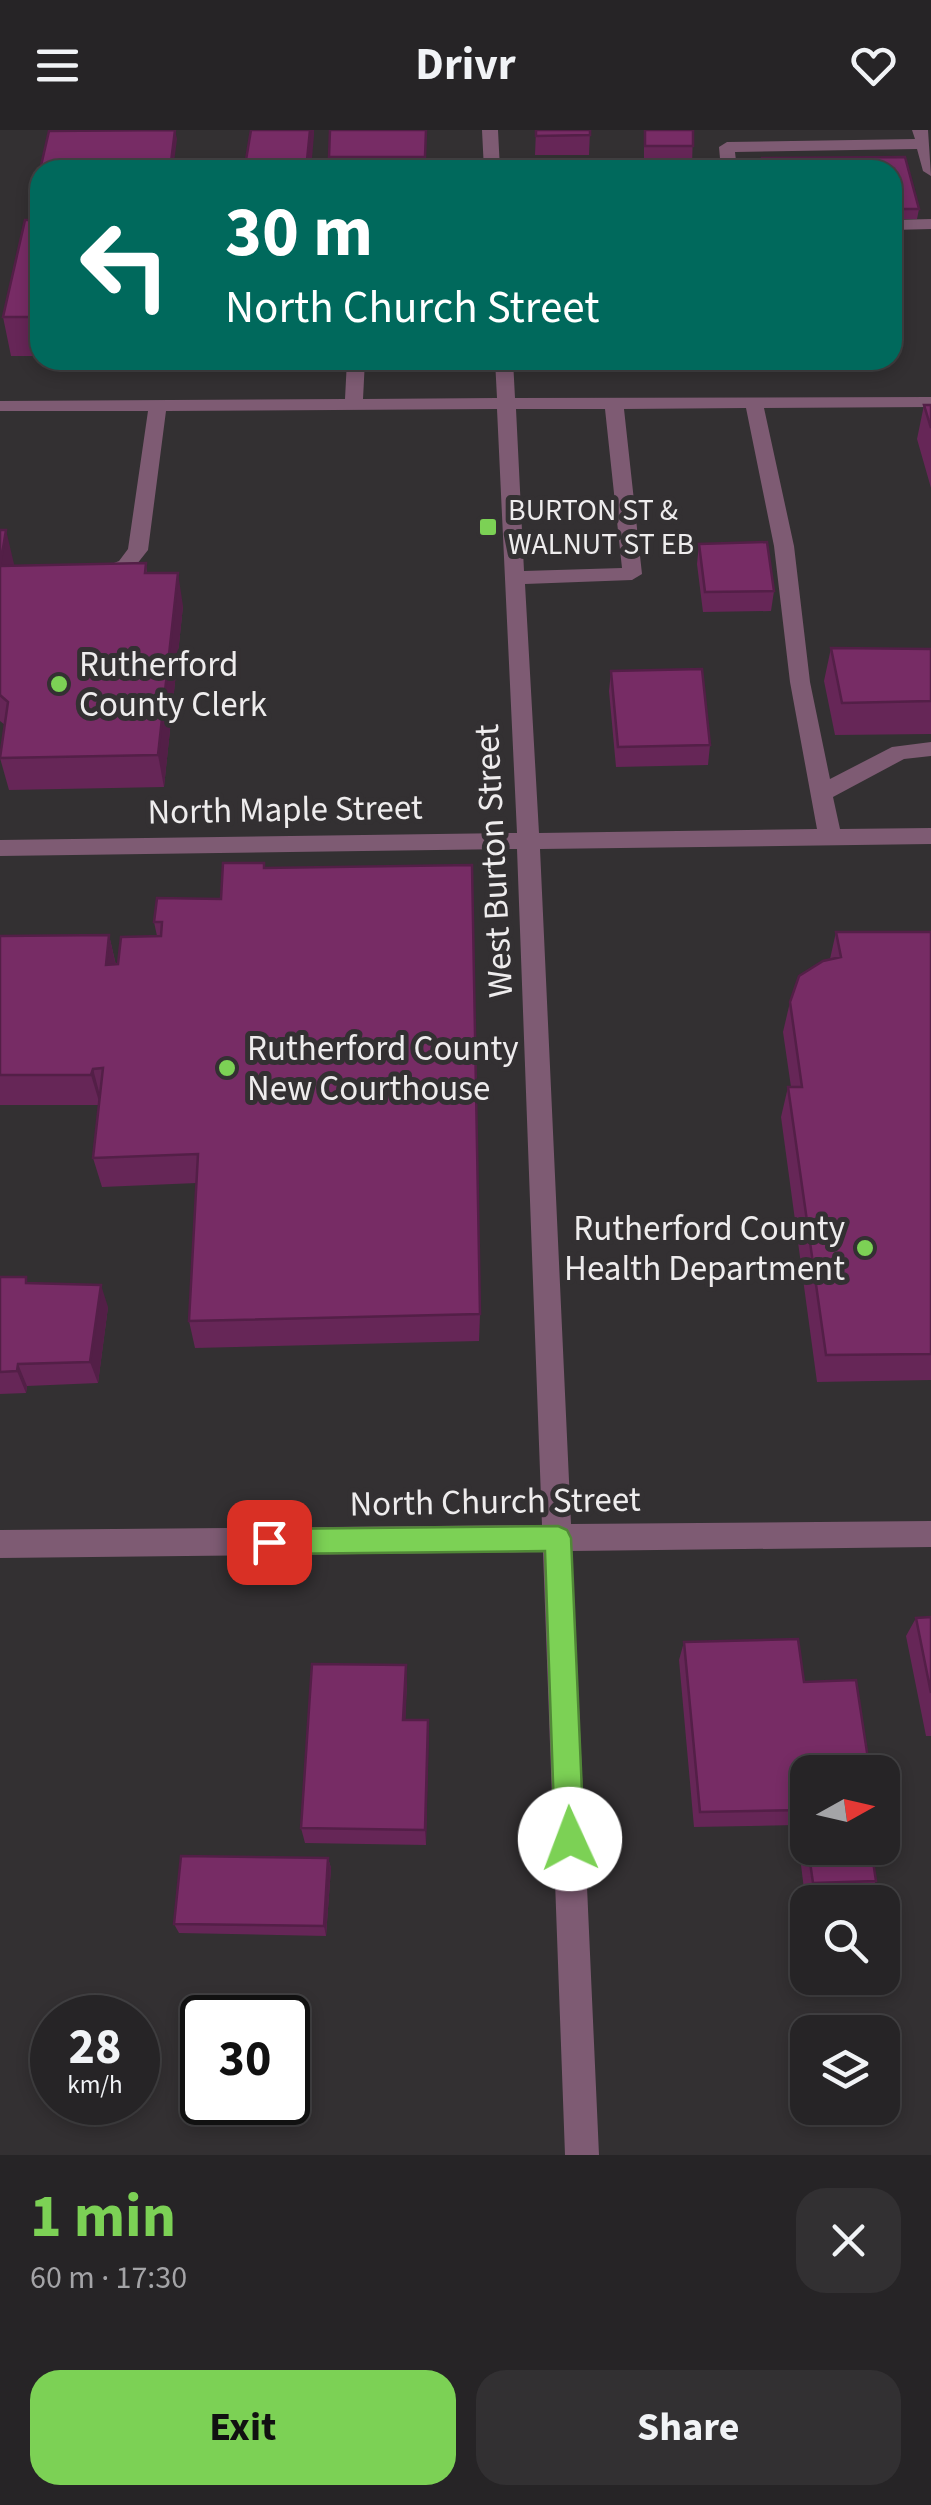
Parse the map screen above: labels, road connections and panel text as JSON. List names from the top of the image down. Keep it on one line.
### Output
{"streets":{"street":["North Maple Street","West Burton Street","North Church Street"]},"crossings":[["North Maple Street","West Burton Street"],["West Burton Street","North Church Street"]],"places":{"transit":["BURTON ST & WALNUT ST EB"],"other":["Rutherford County Clerk","Rutherford County New Courthouse","Rutherford County Health Department"]},"north":"right","page":{"header":"Drivr","turn":["30 m","North Church Street"],"speed":"28 km/h","limit":"30","heading":["1 min","60 m · 17:30"],"buttons":["Exit","Share"]}}
